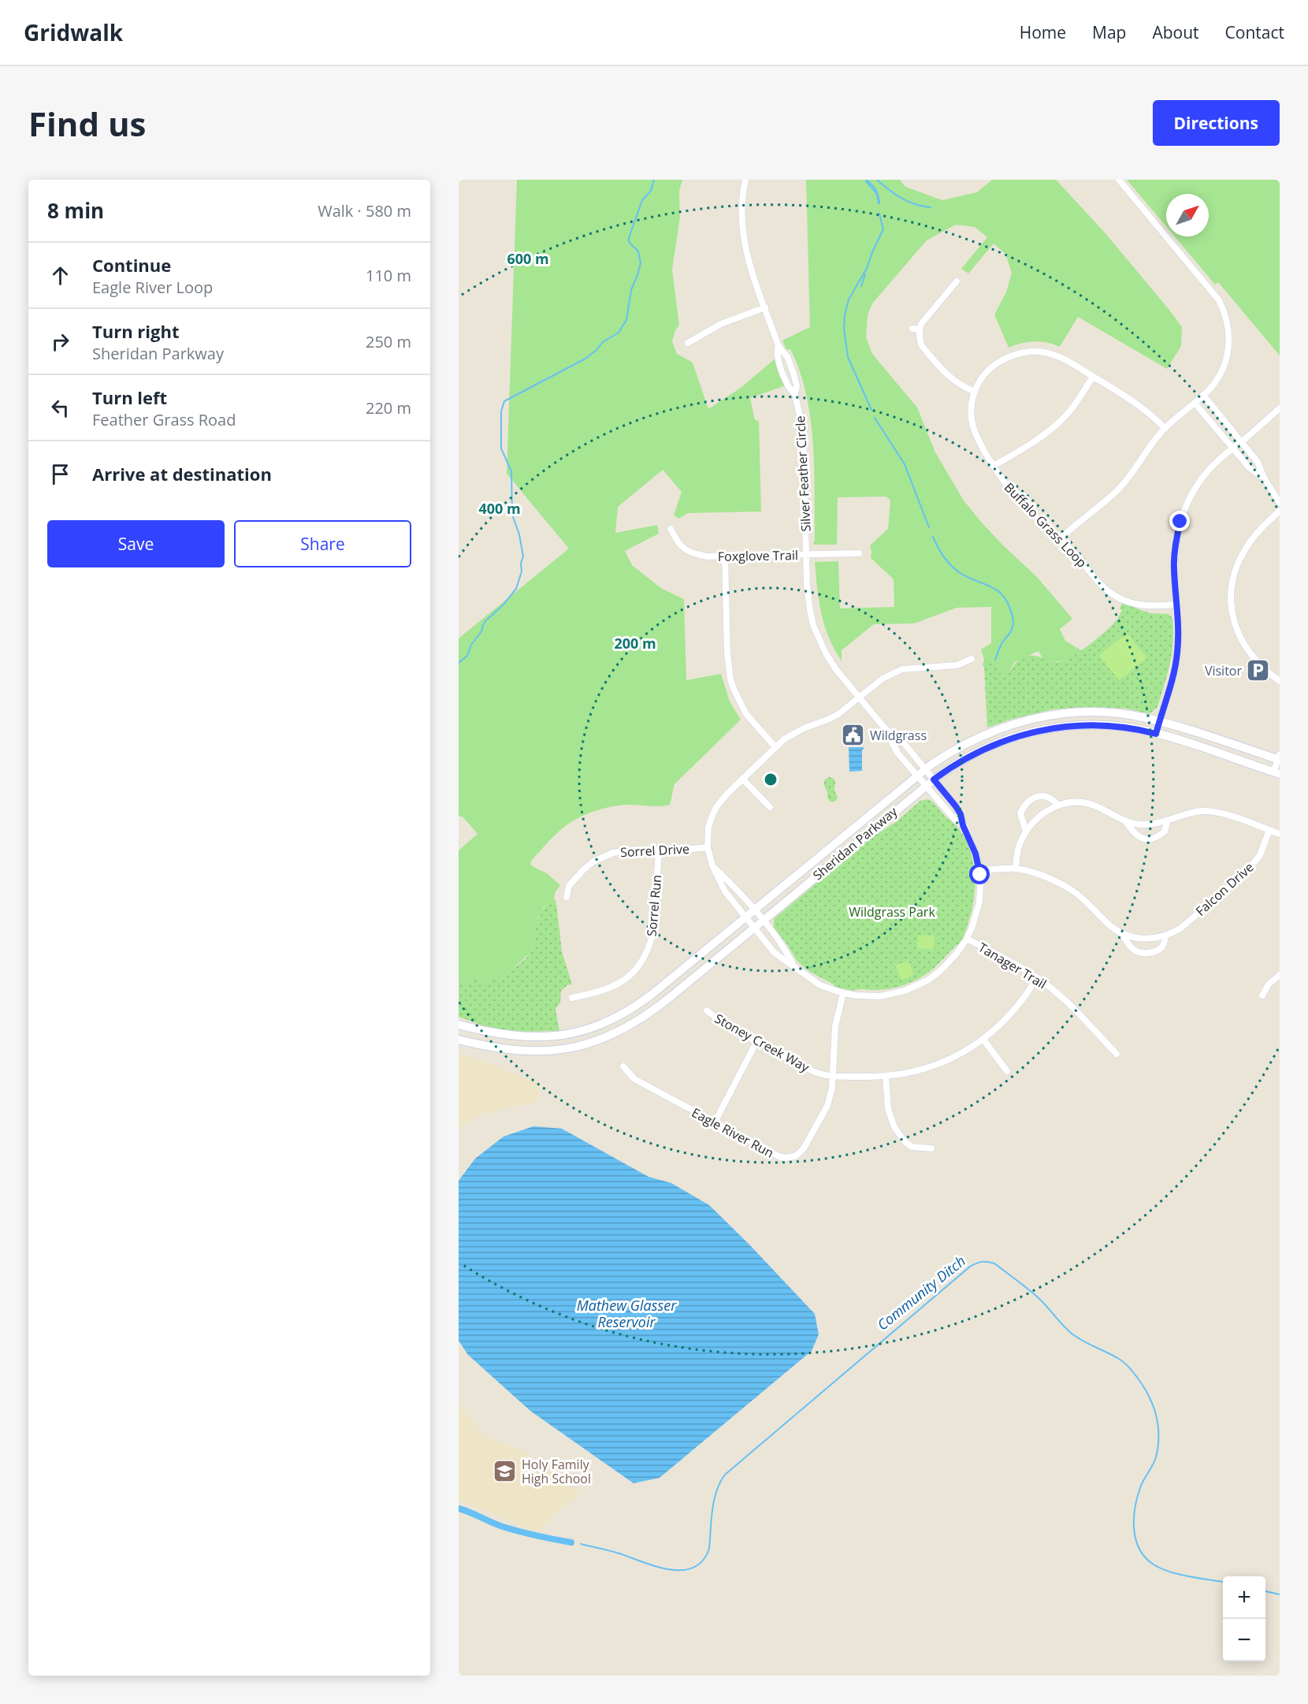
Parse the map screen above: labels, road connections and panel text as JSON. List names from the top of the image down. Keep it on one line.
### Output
{"streets":{"main road":["Sheridan Parkway"],"street":["Silver Feather Circle","Buffalo Grass Loop","Foxglove Trail","Sorrel Drive","Falcon Drive","Sorrel Run","Tanager Trail","Stoney Creek Way","Eagle River Run"]},"crossings":[["Silver Feather Circle","Foxglove Trail"],["Silver Feather Circle","Sheridan Parkway"],["Silver Feather Circle","Sorrel Drive"],["Silver Feather Circle","Falcon Drive"],["Silver Feather Circle","Tanager Trail"],["Silver Feather Circle","Eagle River Run"],["Sorrel Drive","Sorrel Run"],["Tanager Trail","Stoney Creek Way"],["Stoney Creek Way","Eagle River Run"]],"water":["Community Ditch","Mathew Glasser Reservoir"],"parks":["Wildgrass Park"],"places":{"parking":["Visitor"],"public building":["Wildgrass"],"school or university":["Holy Family High School"]},"north":"top right","page":{"header":"Gridwalk","nav":["Home","Map","About","Contact"],"buttons":["Directions",["Save","Share"]],"title":"Find us","heading":["8 min","Walk · 580 m"],"list":[["Continue","Eagle River Loop","110 m"],["Turn right","Sheridan Parkway","250 m"],["Turn left","Feather Grass Road","220 m"],"Arrive at destination"],"map_buttons":["+","−"]},"rings":["600 m","400 m","200 m"]}
